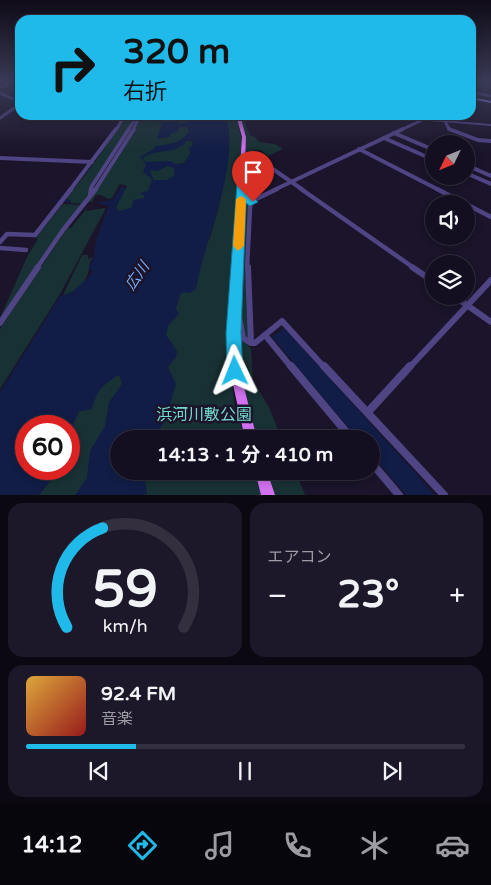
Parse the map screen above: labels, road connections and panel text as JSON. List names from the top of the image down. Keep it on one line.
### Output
{"water":["広川"],"parks":["浜河川敷公園"],"north":"bottom left","page":{"turn":["320 m","右折"],"limit":"60","trip":"14:13 · 1 分 · 410 m","tile":"エアコン","heat":["−","23°","+"],"song":["92.4 FM","音楽"],"tabs":"14:12","gauge":["59","km/h"]}}
